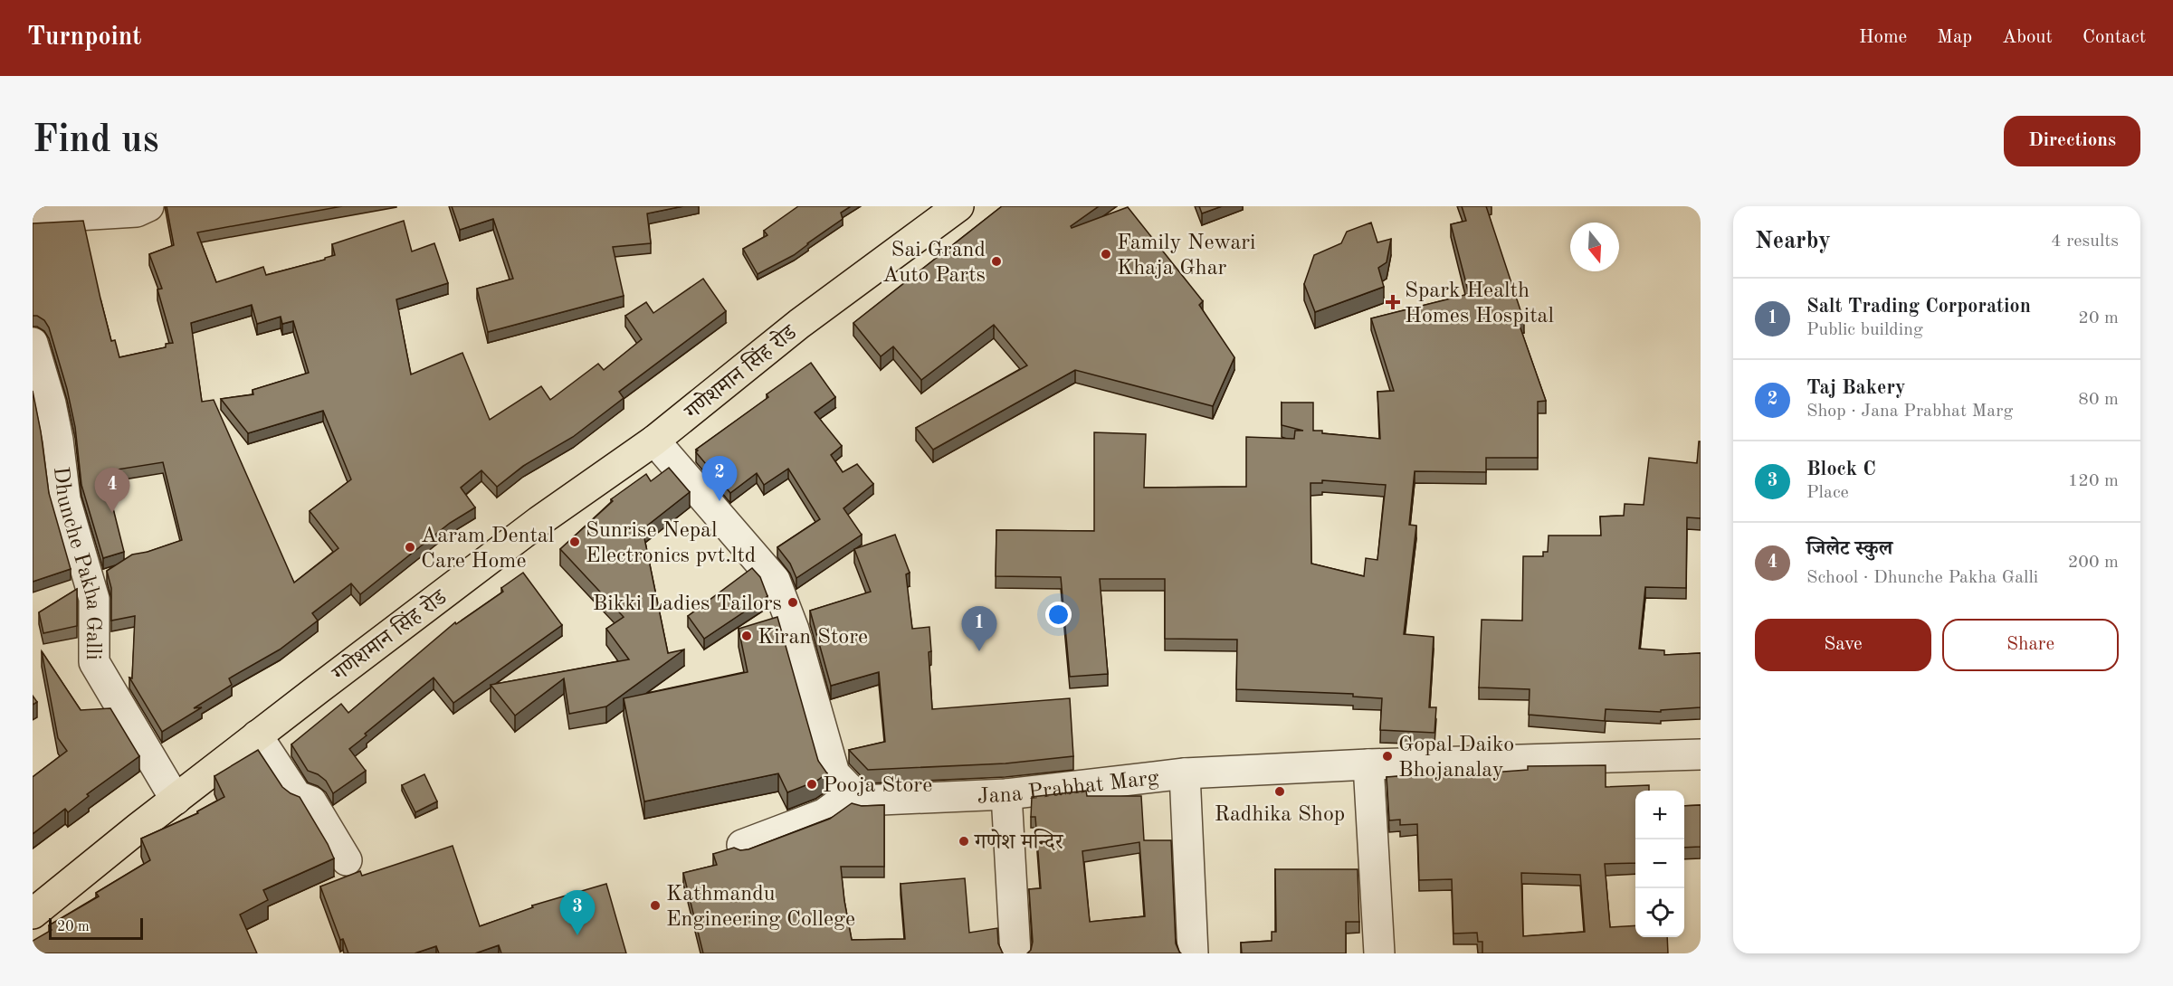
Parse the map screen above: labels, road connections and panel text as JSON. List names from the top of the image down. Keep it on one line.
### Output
{"streets":{"highway":["गणेशमान सिंह रोड"],"street":["Dhunche Pakha Galli","Jana Prabhat Marg"]},"crossings":[["गणेशमान सिंह रोड","Dhunche Pakha Galli"],["गणेशमान सिंह रोड","Jana Prabhat Marg"]],"places":{"other":["Family Newari Khaja Ghar","Sai Grand Auto Parts","Sunrise Nepal Electronics pvt.ltd","Aaram Dental Care Home","Bikki Ladies Tailors","Kiran Store","Gopal Daiko Bhojanalay","Pooja Store","Radhika Shop","गणेश मन्दिर","Kathmandu Engineering College"],"health":["Spark Health Homes Hospital"]},"scale_bar":"20 m","north":"bottom","page":{"header":"Turnpoint","nav":["Home","Map","About","Contact"],"buttons":["Directions",["Save","Share"]],"title":"Find us","heading":["Nearby","4 results"],"list":[{"mark":"1","name":"Salt Trading Corporation","note":"Public building","value":"20 m"},{"mark":"2","name":"Taj Bakery","note":"Shop · Jana Prabhat Marg","value":"80 m"},{"mark":"3","name":"Block C","note":"Place","value":"120 m"},{"mark":"4","name":"जिलेट स्कुल","note":"School · Dhunche Pakha Galli","value":"200 m"}],"pins":["2","4","1","3"],"map_buttons":["+","−"],"scale":"20 m"}}
